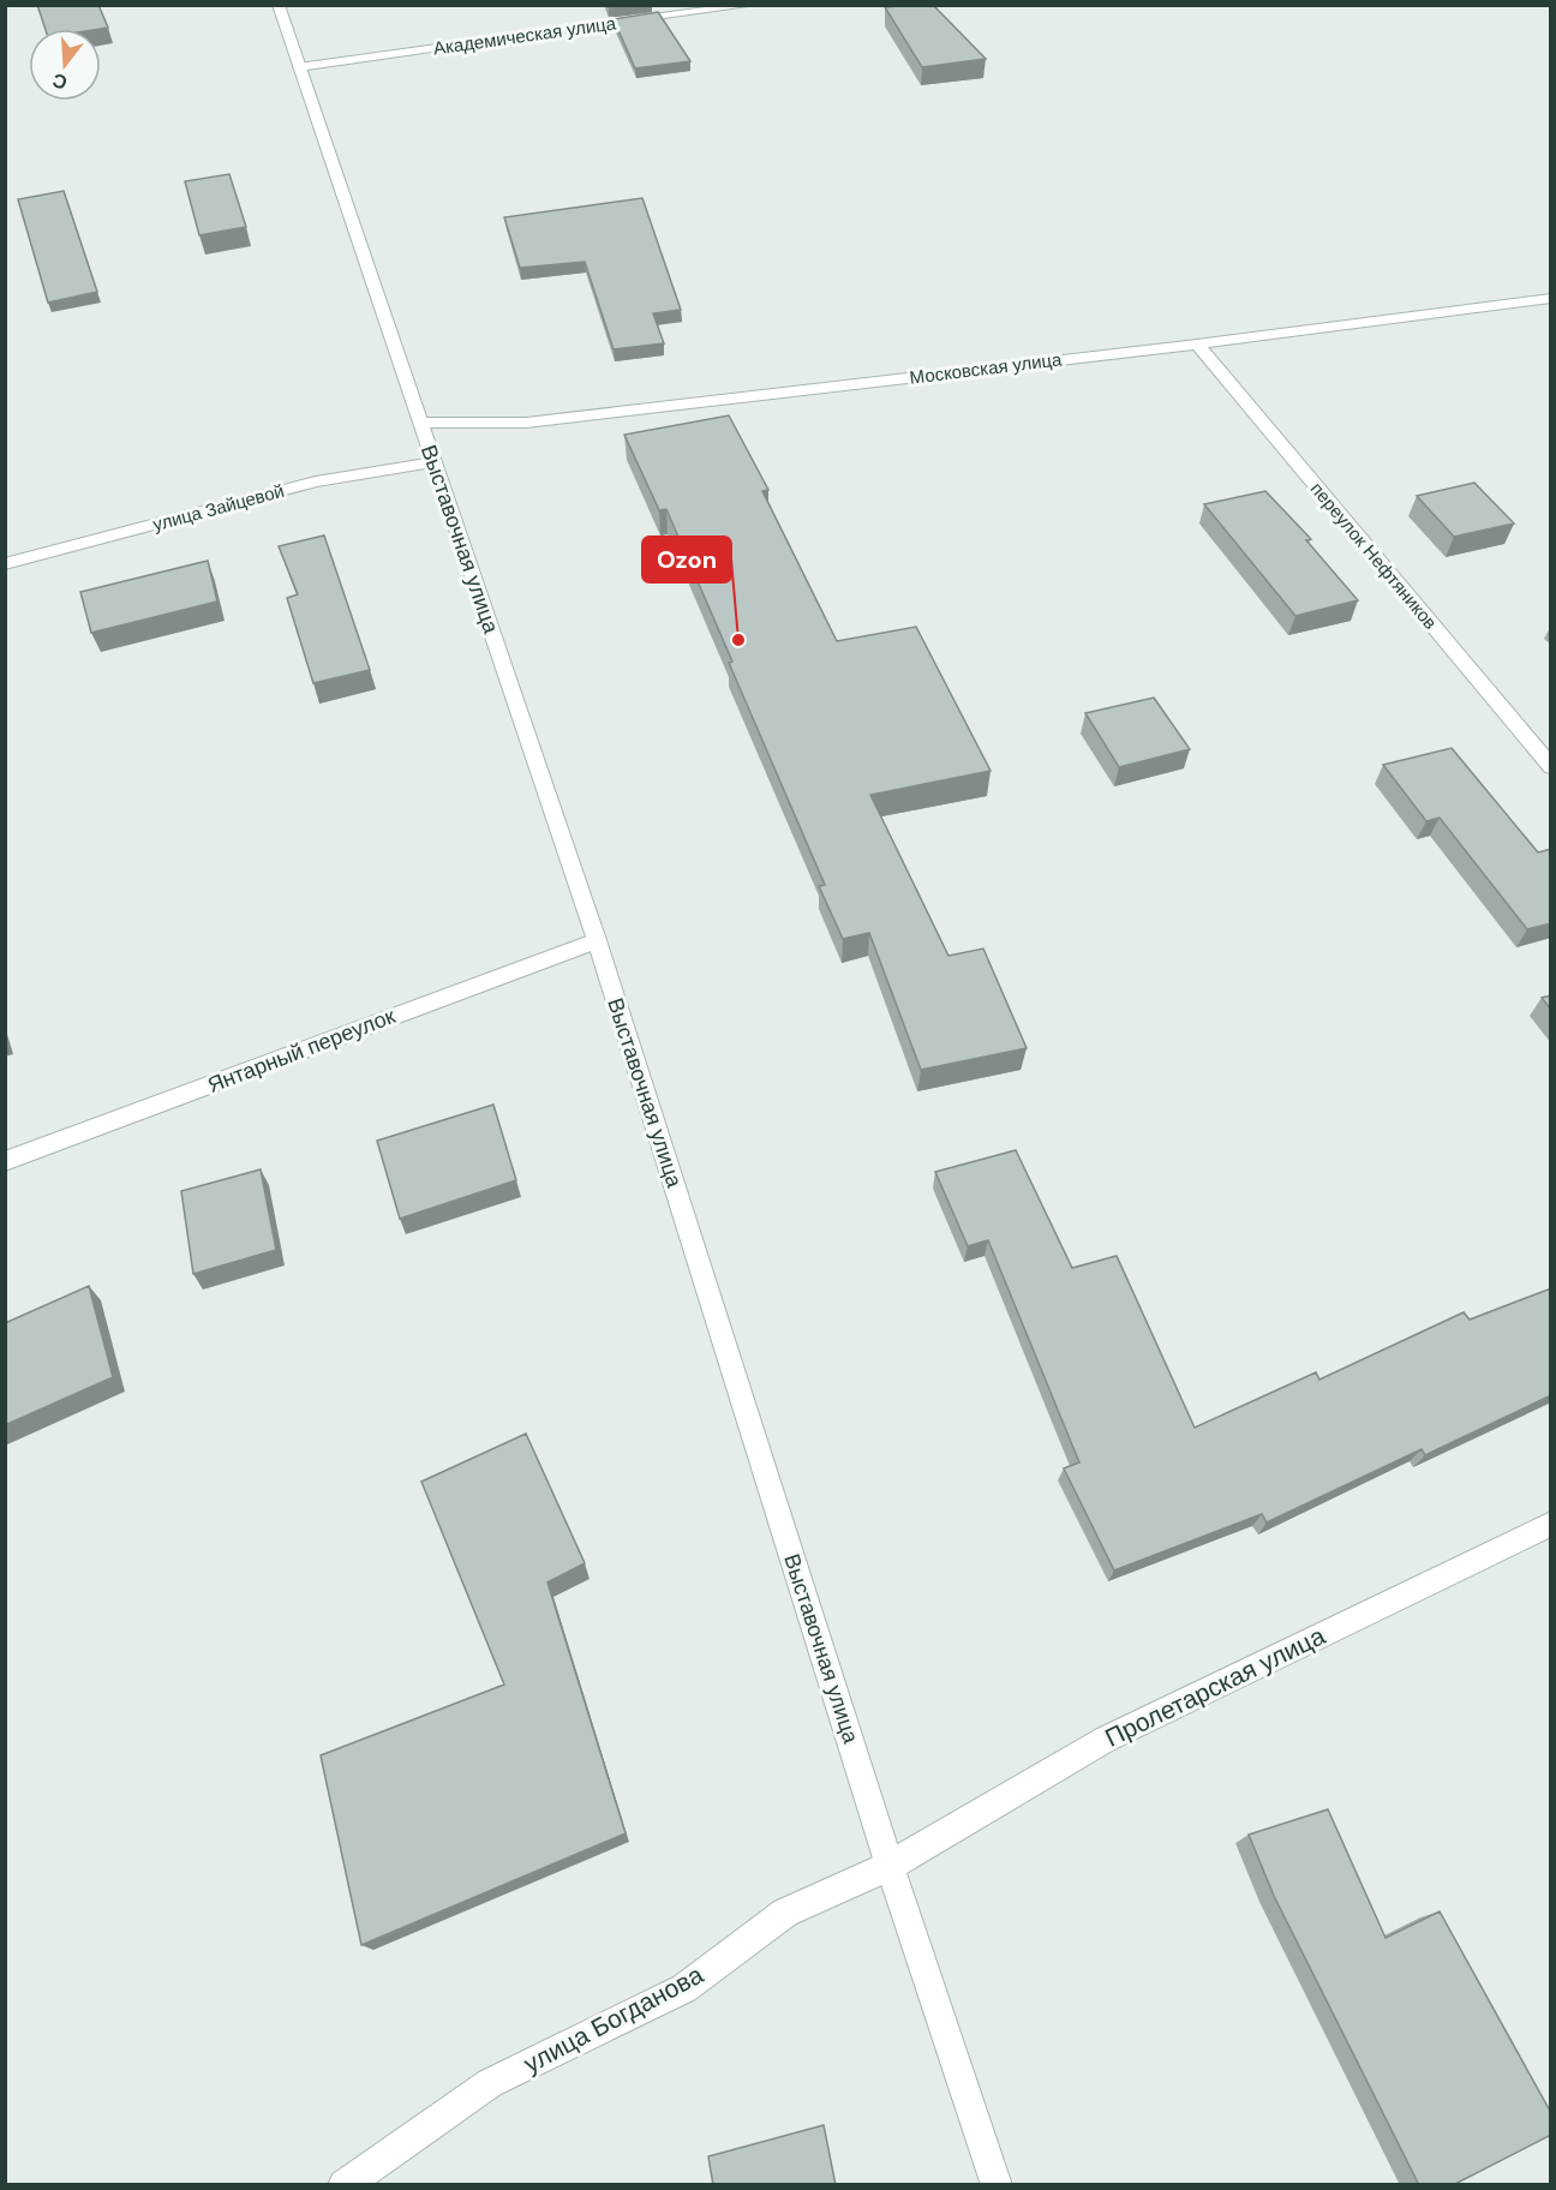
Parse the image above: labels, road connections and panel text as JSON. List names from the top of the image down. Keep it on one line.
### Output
{"streets":{"street":["Академическая улица","Московская улица","улица Зайцевой","Выставочная улица","переулок Нефтяников","Янтарный переулок","Пролетарская улица","улица Богданова"]},"crossings":[["Академическая улица","Выставочная улица"],["Московская улица","Выставочная улица"],["Московская улица","переулок Нефтяников"],["улица Зайцевой","Выставочная улица"],["Выставочная улица","Янтарный переулок"],["Выставочная улица","Пролетарская улица"],["Выставочная улица","улица Богданова"],["Пролетарская улица","улица Богданова"]],"places":["Ozon"],"north":"bottom"}
